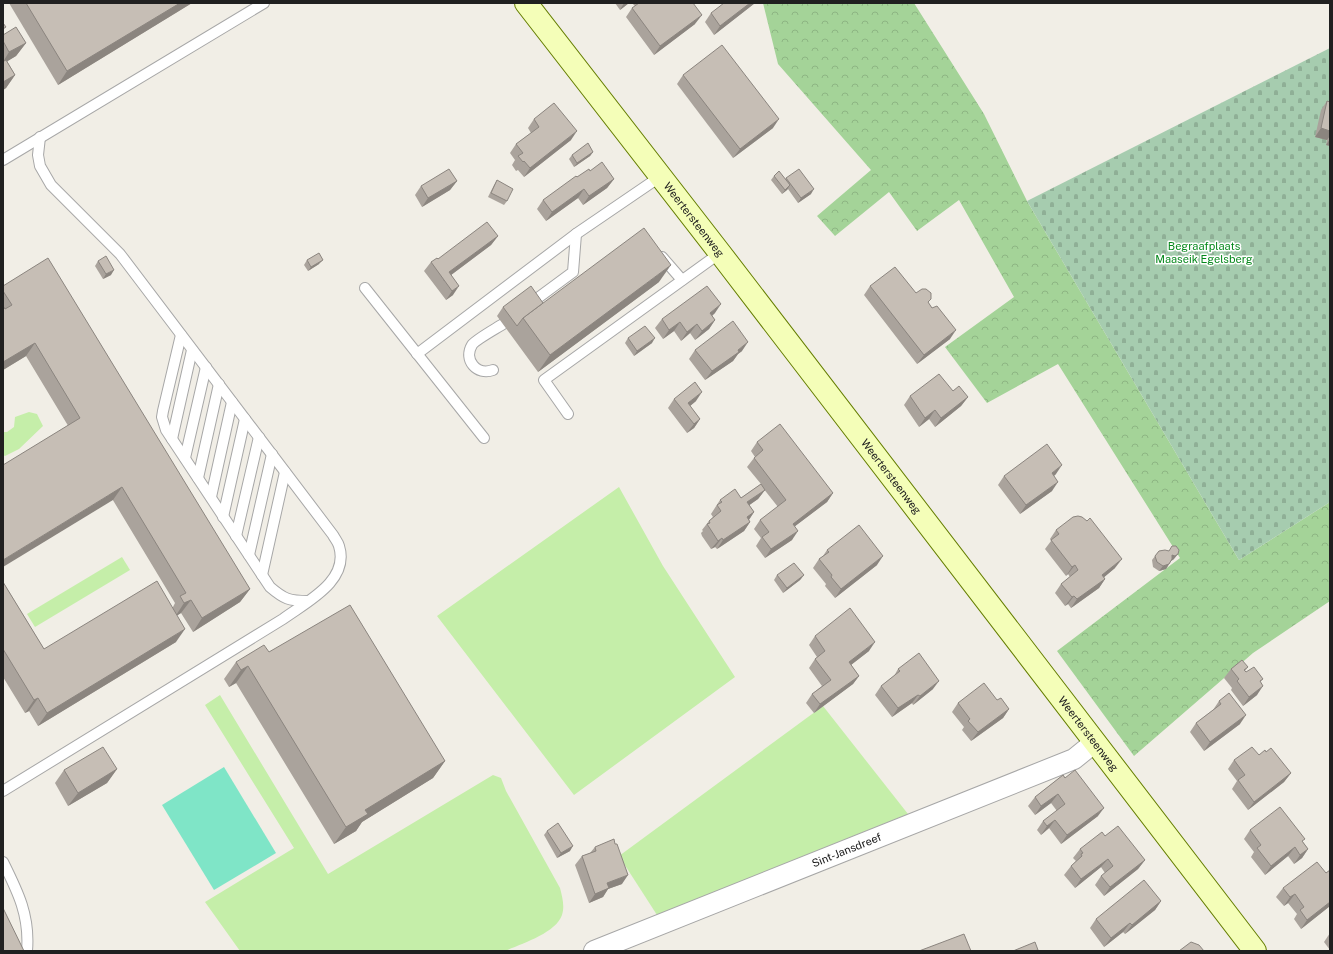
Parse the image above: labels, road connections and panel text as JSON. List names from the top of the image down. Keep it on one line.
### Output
{"streets":{"main road":["Weertersteenweg"],"street":["Sint-Jansdreef"]},"crossings":[["Weertersteenweg","Sint-Jansdreef"]],"parks":["Begraafplaats Maaseik Egelsberg"]}
